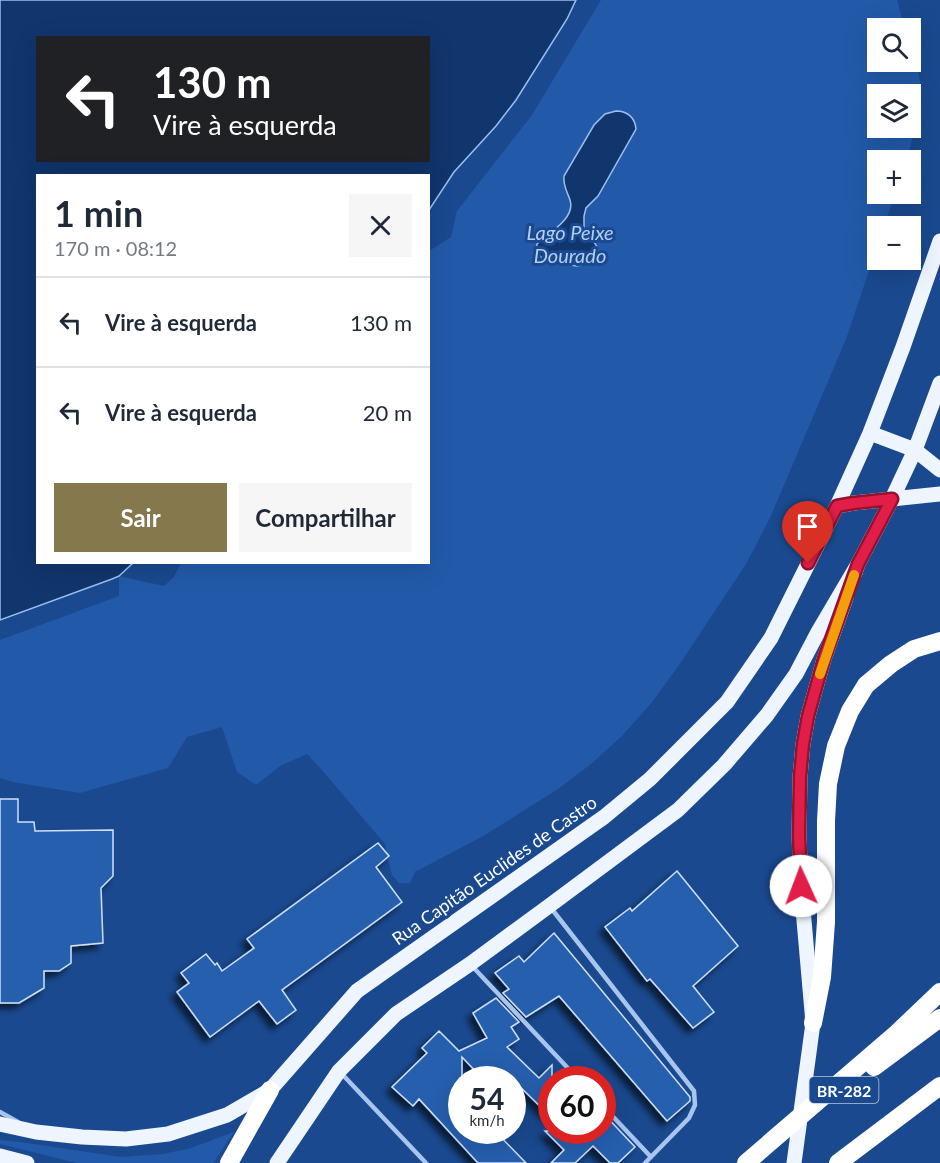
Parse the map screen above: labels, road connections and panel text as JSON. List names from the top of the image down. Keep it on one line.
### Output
{"streets":{"highway":["BR-282"],"main road":["Rua Capitão Euclides de Castro"]},"water":["Lago Peixe Dourado"],"page":{"map_buttons":["+","−"],"turn":["130 m","Vire à esquerda"],"heading":["1 min","170 m · 08:12"],"list":[{"name":"Vire à esquerda","value":"130 m"},{"name":"Vire à esquerda","value":"20 m"}],"buttons":["Sair","Compartilhar"],"speed":"54 km/h","limit":"60"}}
